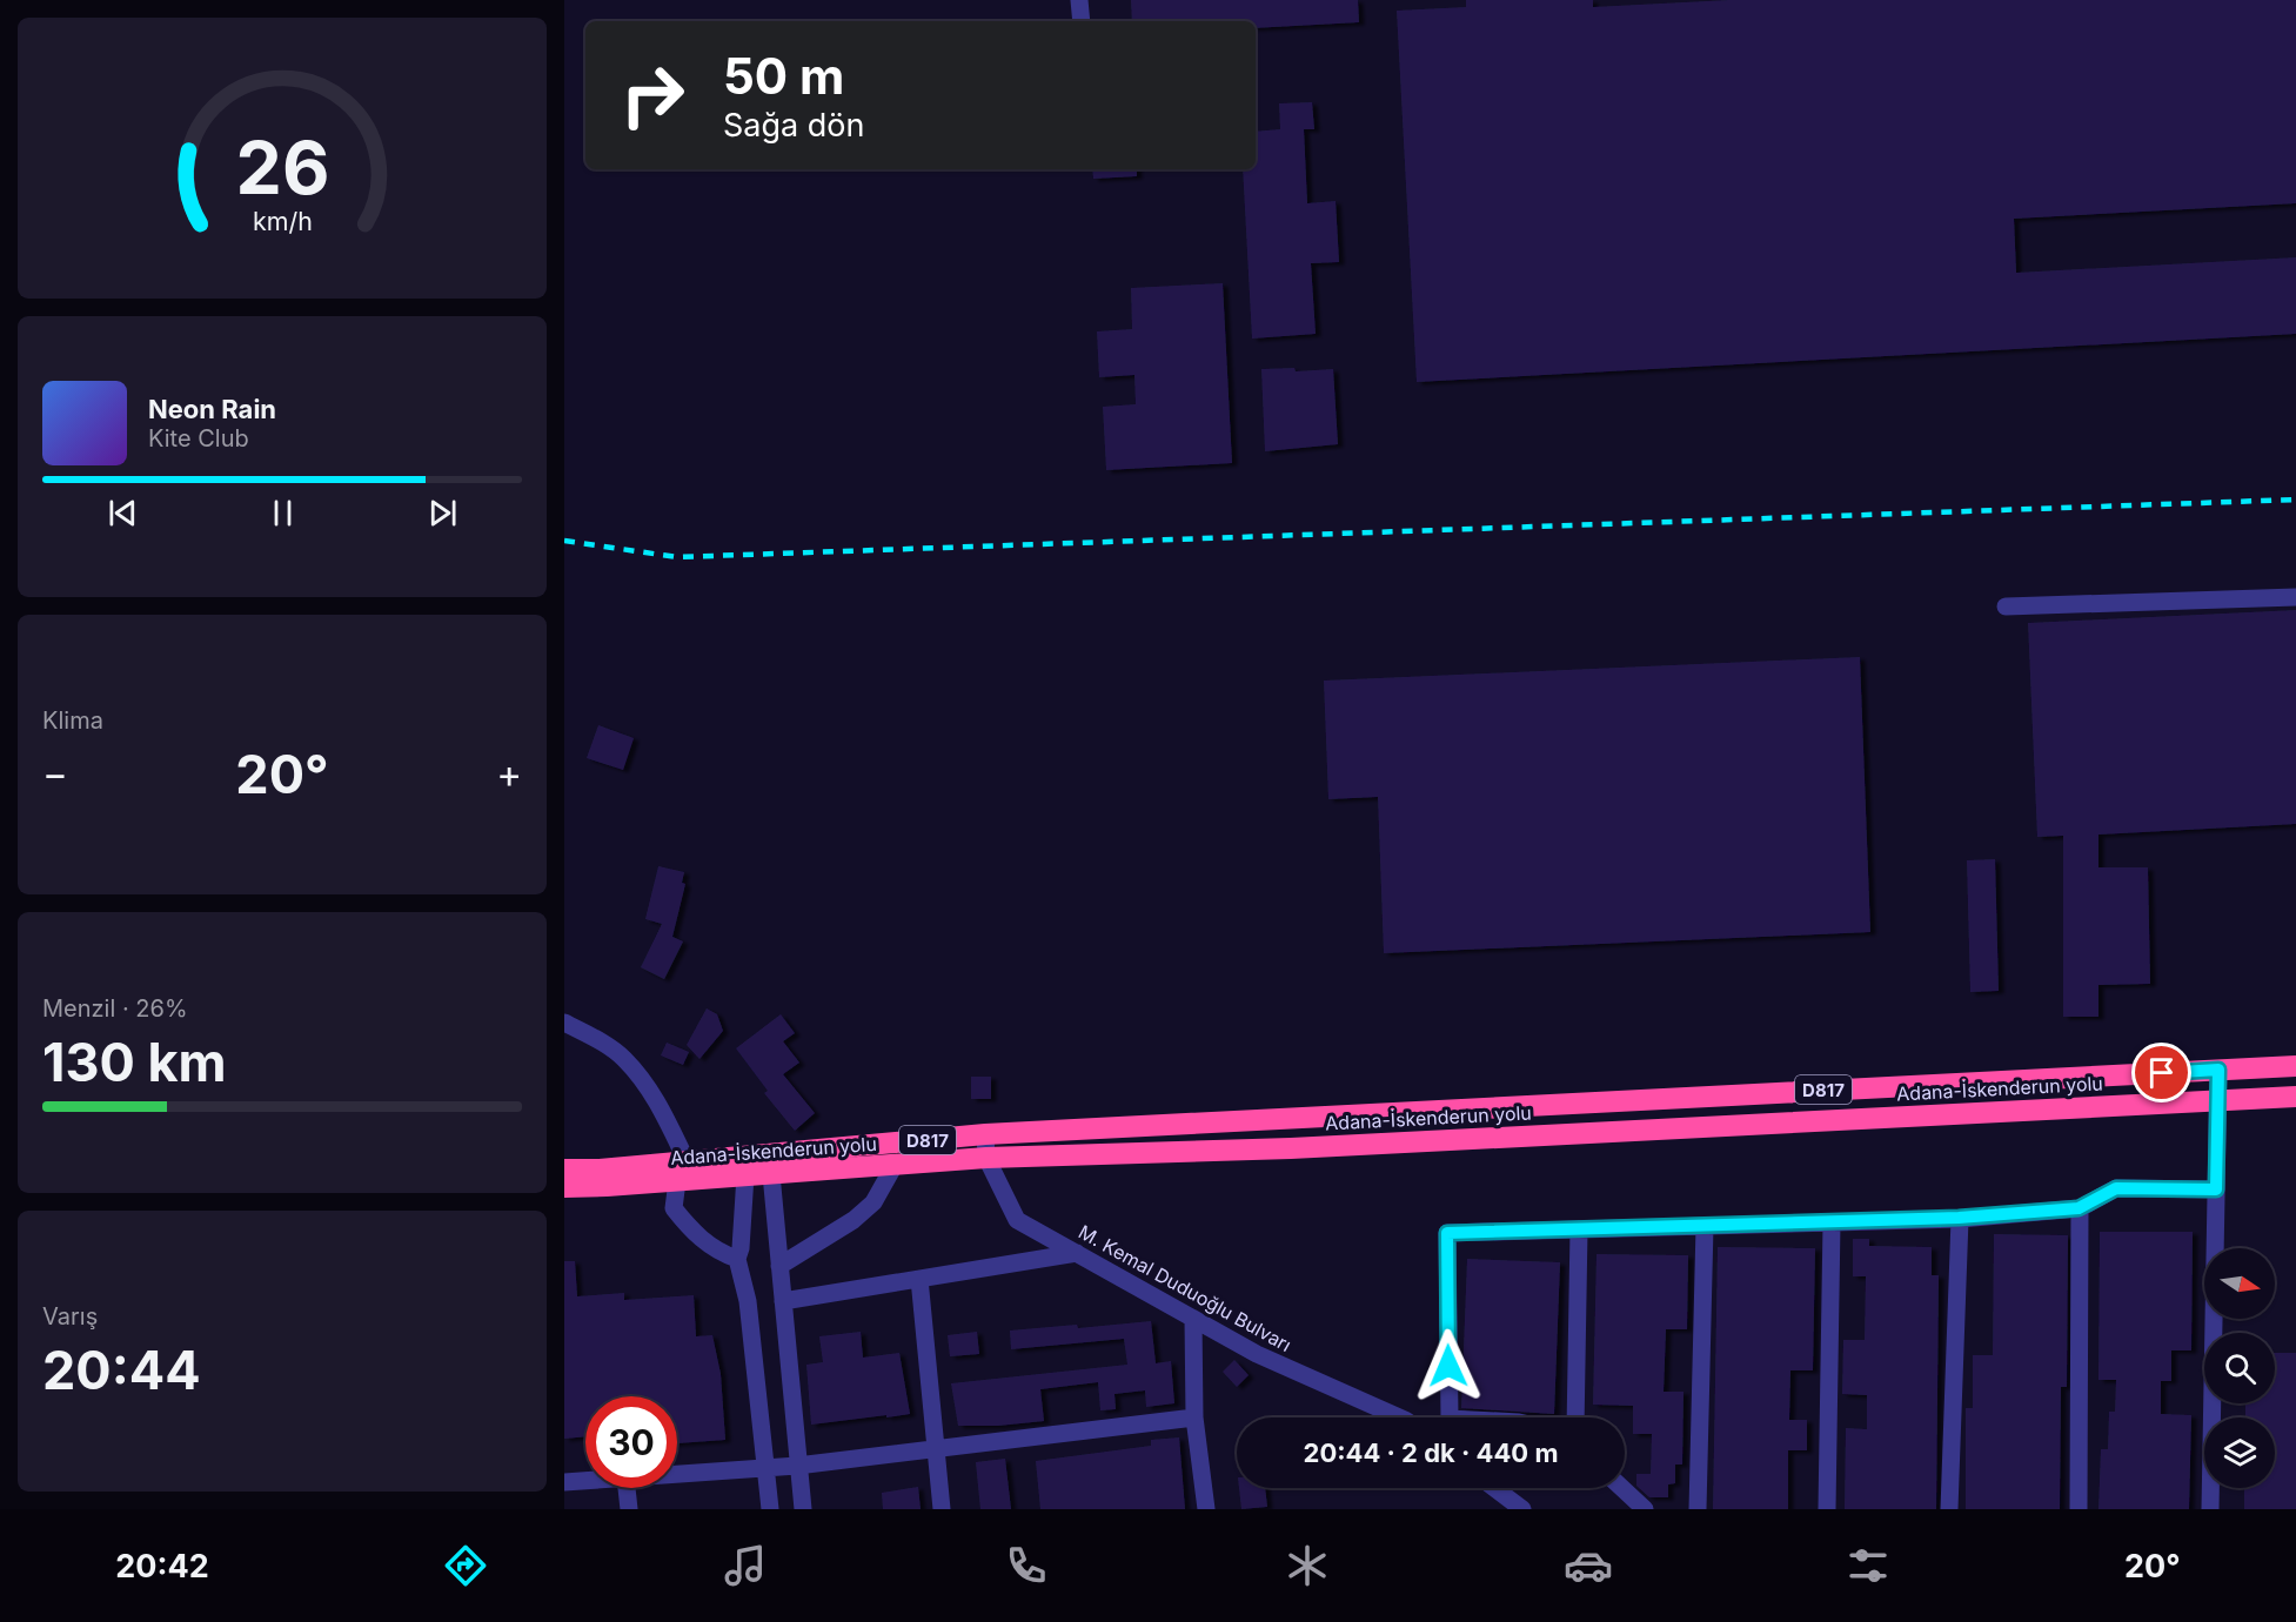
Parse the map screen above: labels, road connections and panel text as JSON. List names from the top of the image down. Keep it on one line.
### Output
{"streets":{"highway":["Adana-İskenderun yolu","D817"],"street":["M. Kemal Duduoğlu Bulvarı"]},"crossings":[["Adana-İskenderun yolu","M. Kemal Duduoğlu Bulvarı"],["D817","M. Kemal Duduoğlu Bulvarı"]],"north":"right","page":{"turn":["50 m","Sağa dön"],"song":["Neon Rain","Kite Club"],"tile":["Klima",["Menzil · 26%","130 km"],["Varış","20:44"]],"heat":["−","20°","+"],"limit":"30","trip":"20:44 · 2 dk · 440 m","tabs":["20:42","20°"],"gauge":["26","km/h"]}}
